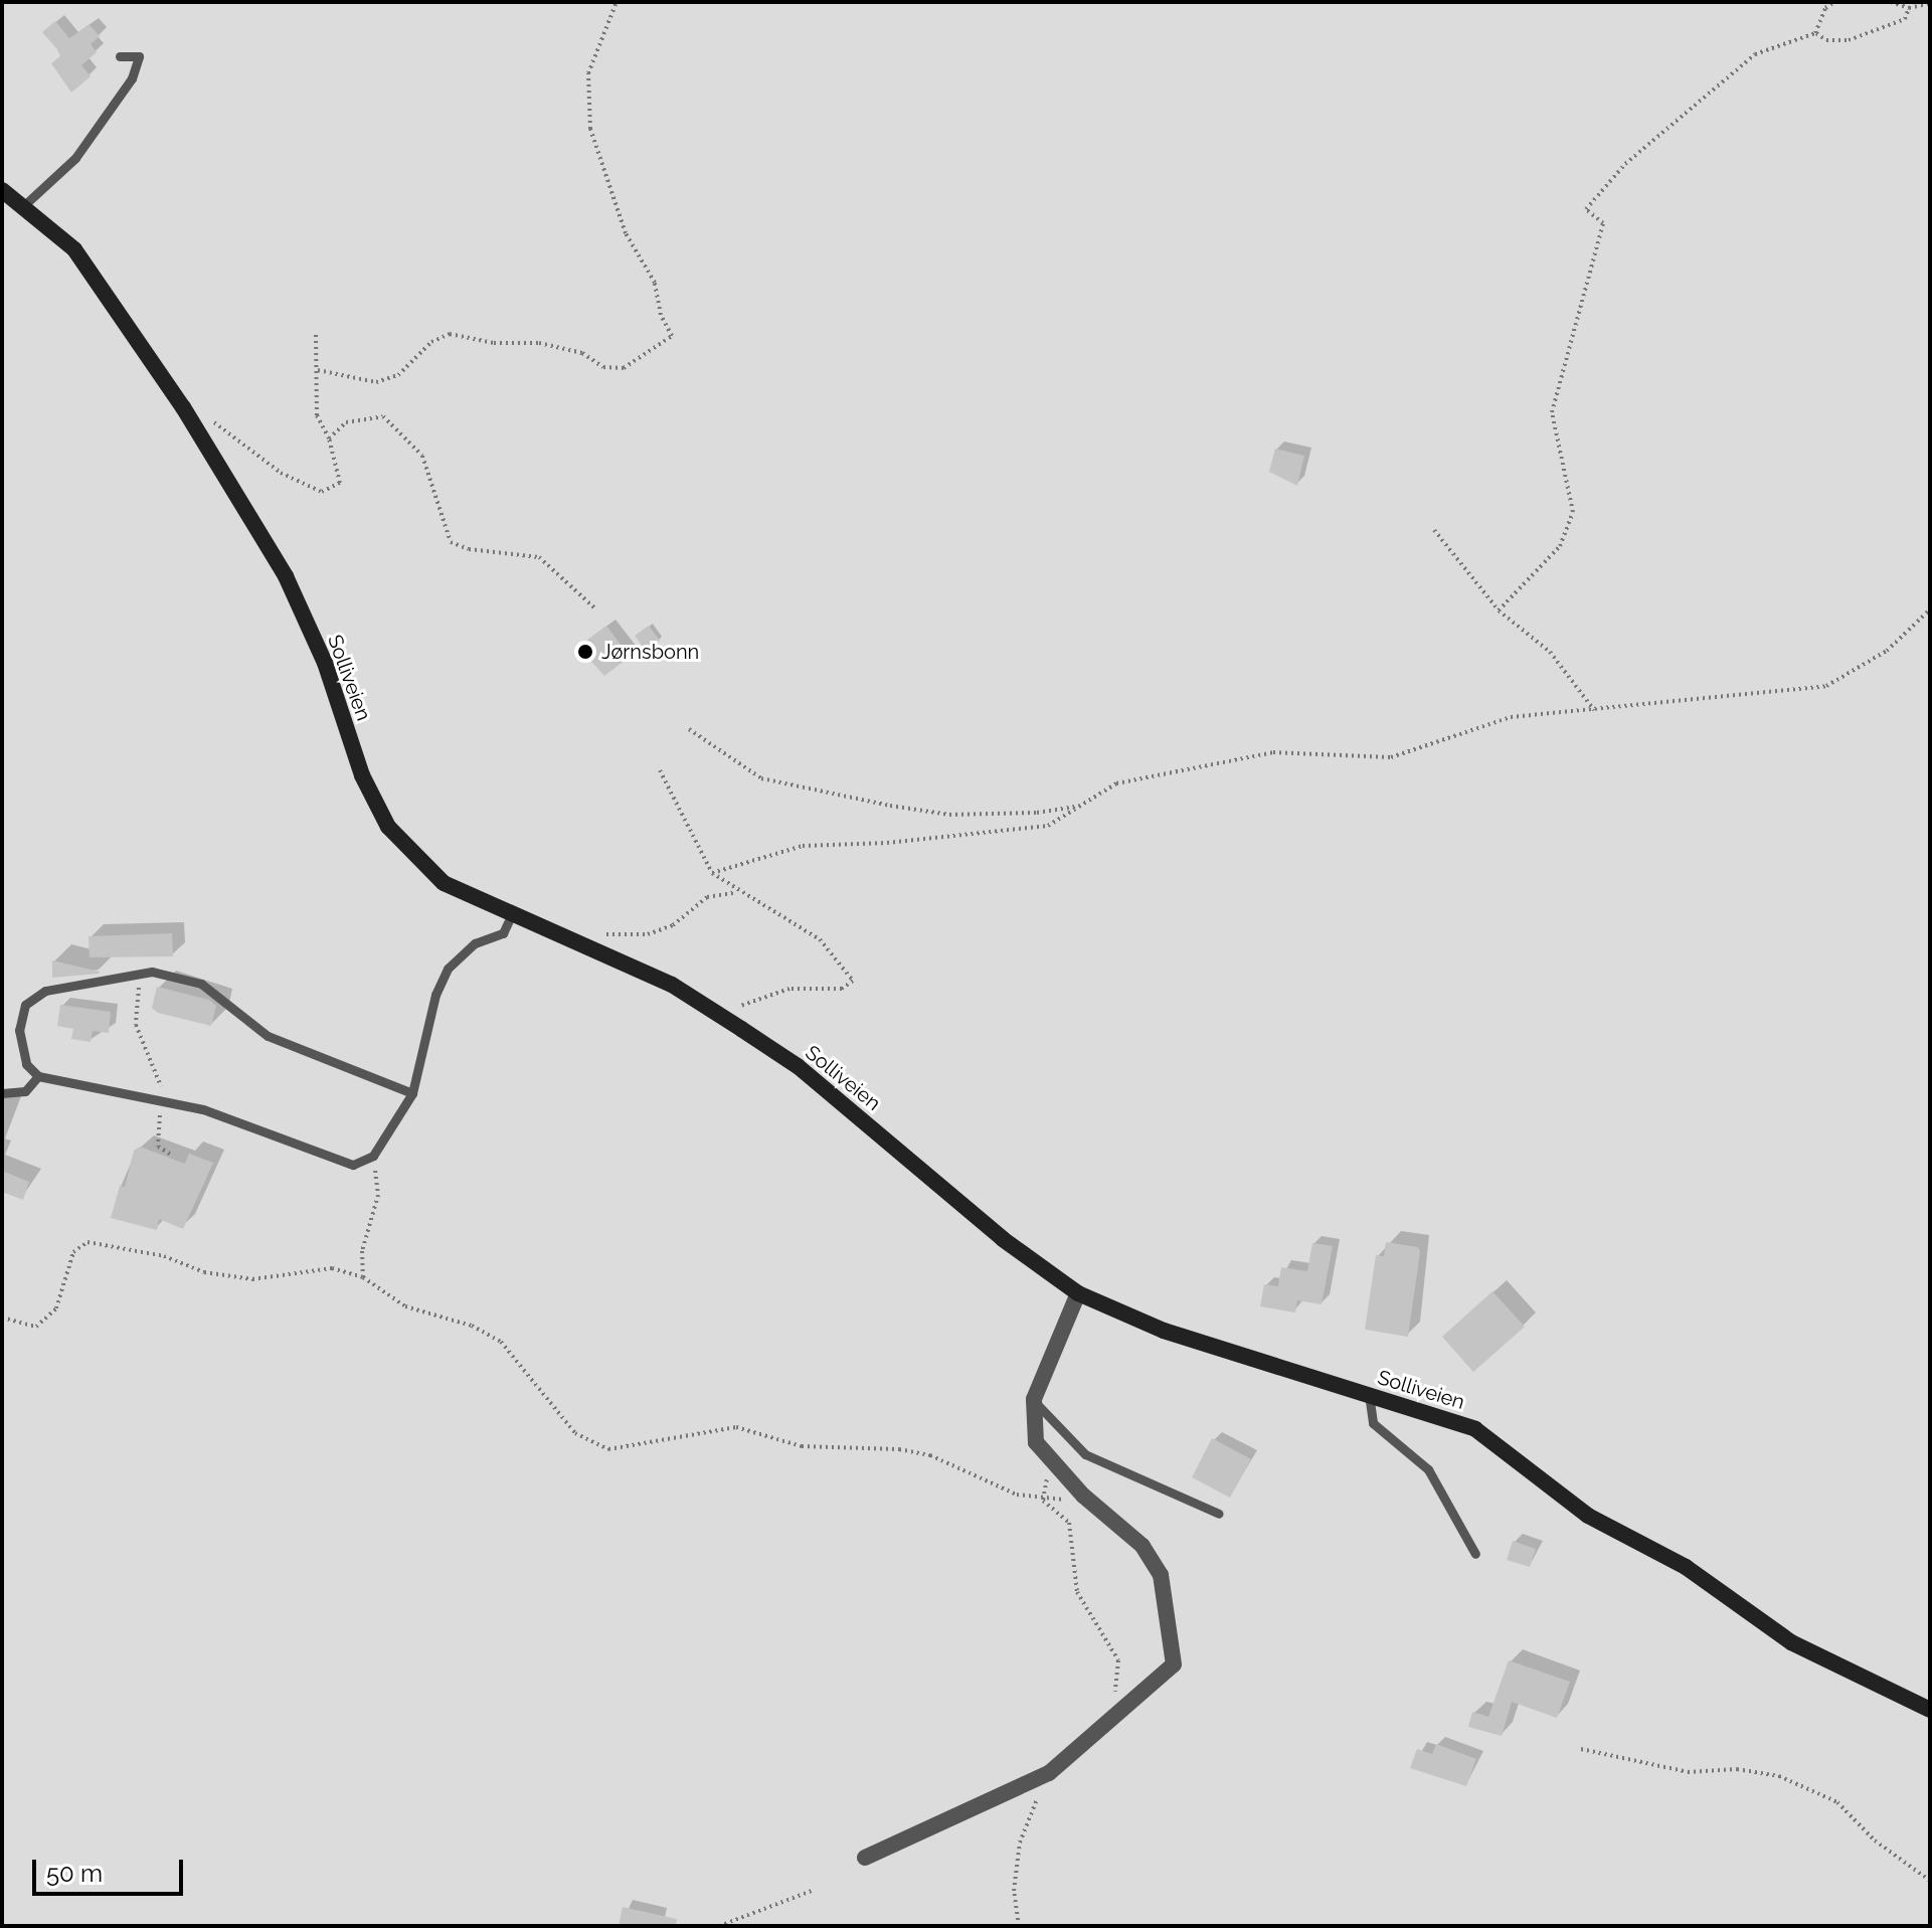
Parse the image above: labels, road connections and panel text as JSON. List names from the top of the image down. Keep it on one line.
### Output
{"streets":{"street":["Solliveien"]},"places":["Jørnsbonn"],"scale_bar":"50 m"}
